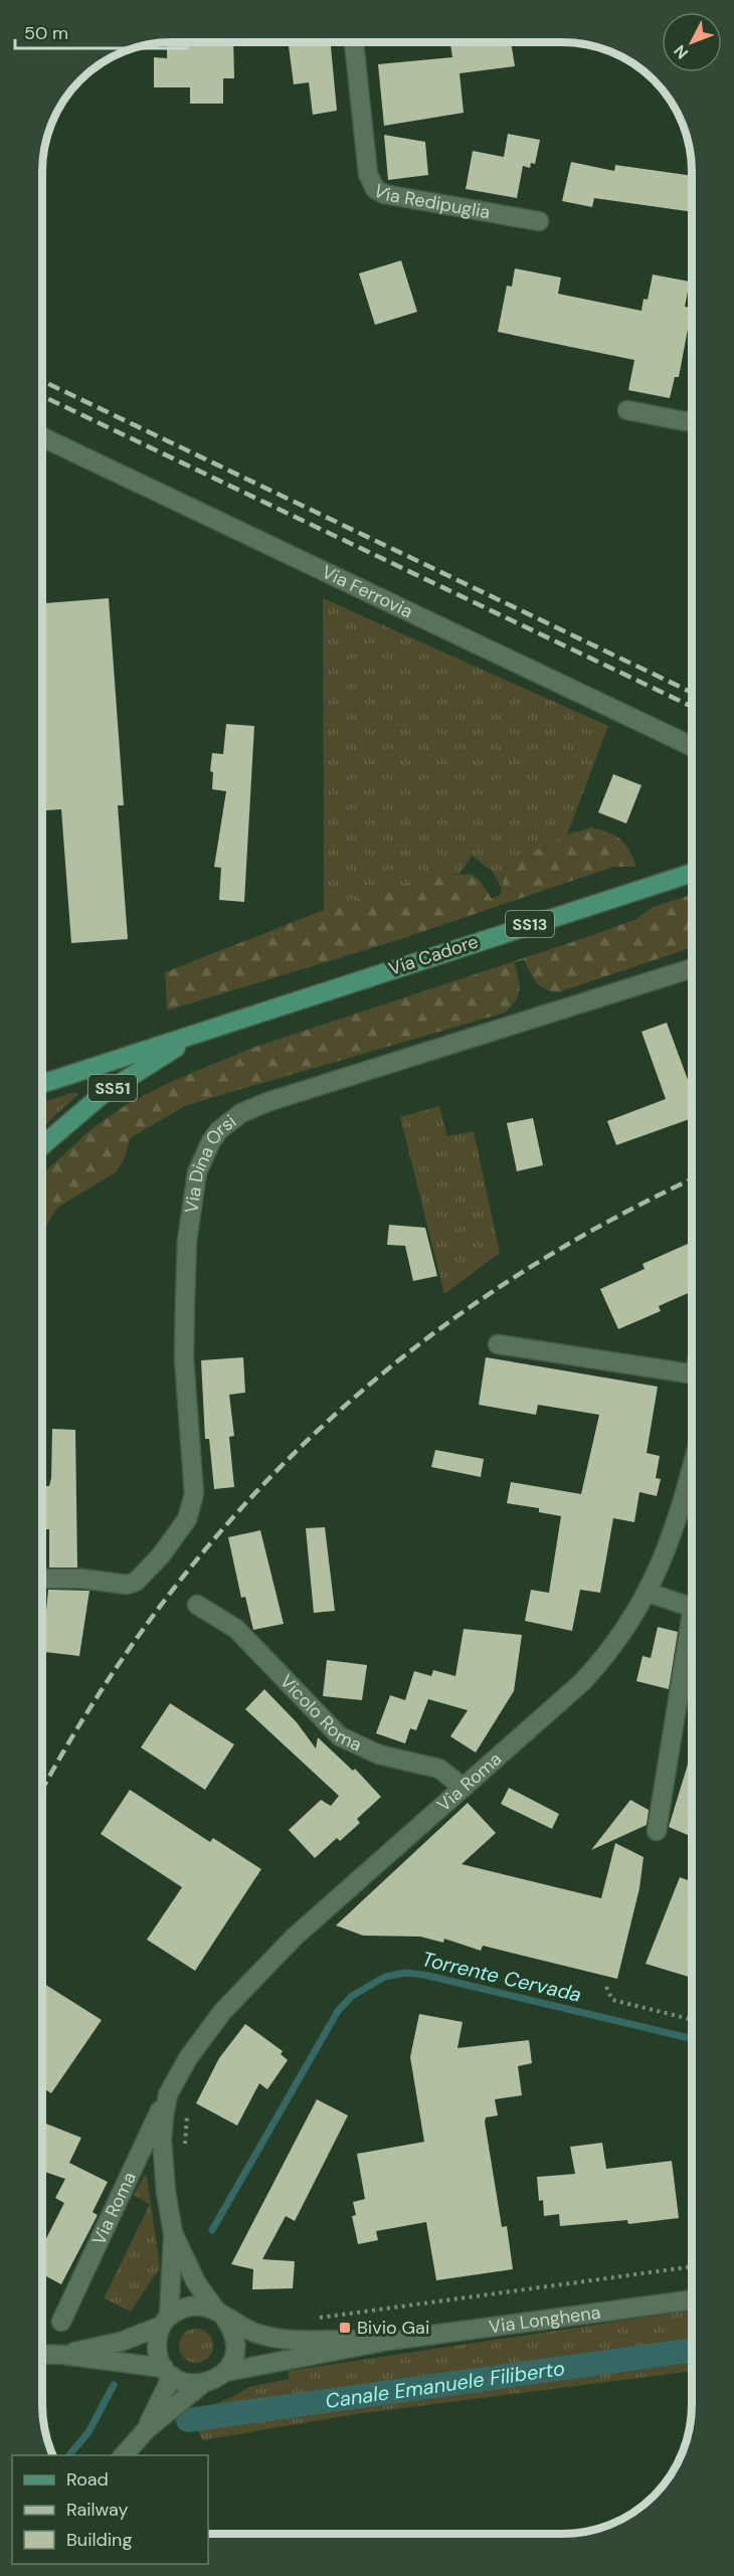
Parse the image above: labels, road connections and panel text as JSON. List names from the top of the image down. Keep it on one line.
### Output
{"streets":{"main road":["SS13","Via Cadore","SS51"],"street":["Via Redipuglia","Via Ferrovia","Via Dina Orsi","Vicolo Roma","Via Roma","Via Longhena"]},"crossings":[["Vicolo Roma","Via Roma"],["Via Roma","Via Longhena"]],"water":["Torrente Cervada","Canale Emanuele Filiberto"],"places":{"transit":["Bivio Gai"]},"legend":["Road","Railway","Building"],"scale_bar":"50 m","north":"bottom left"}
